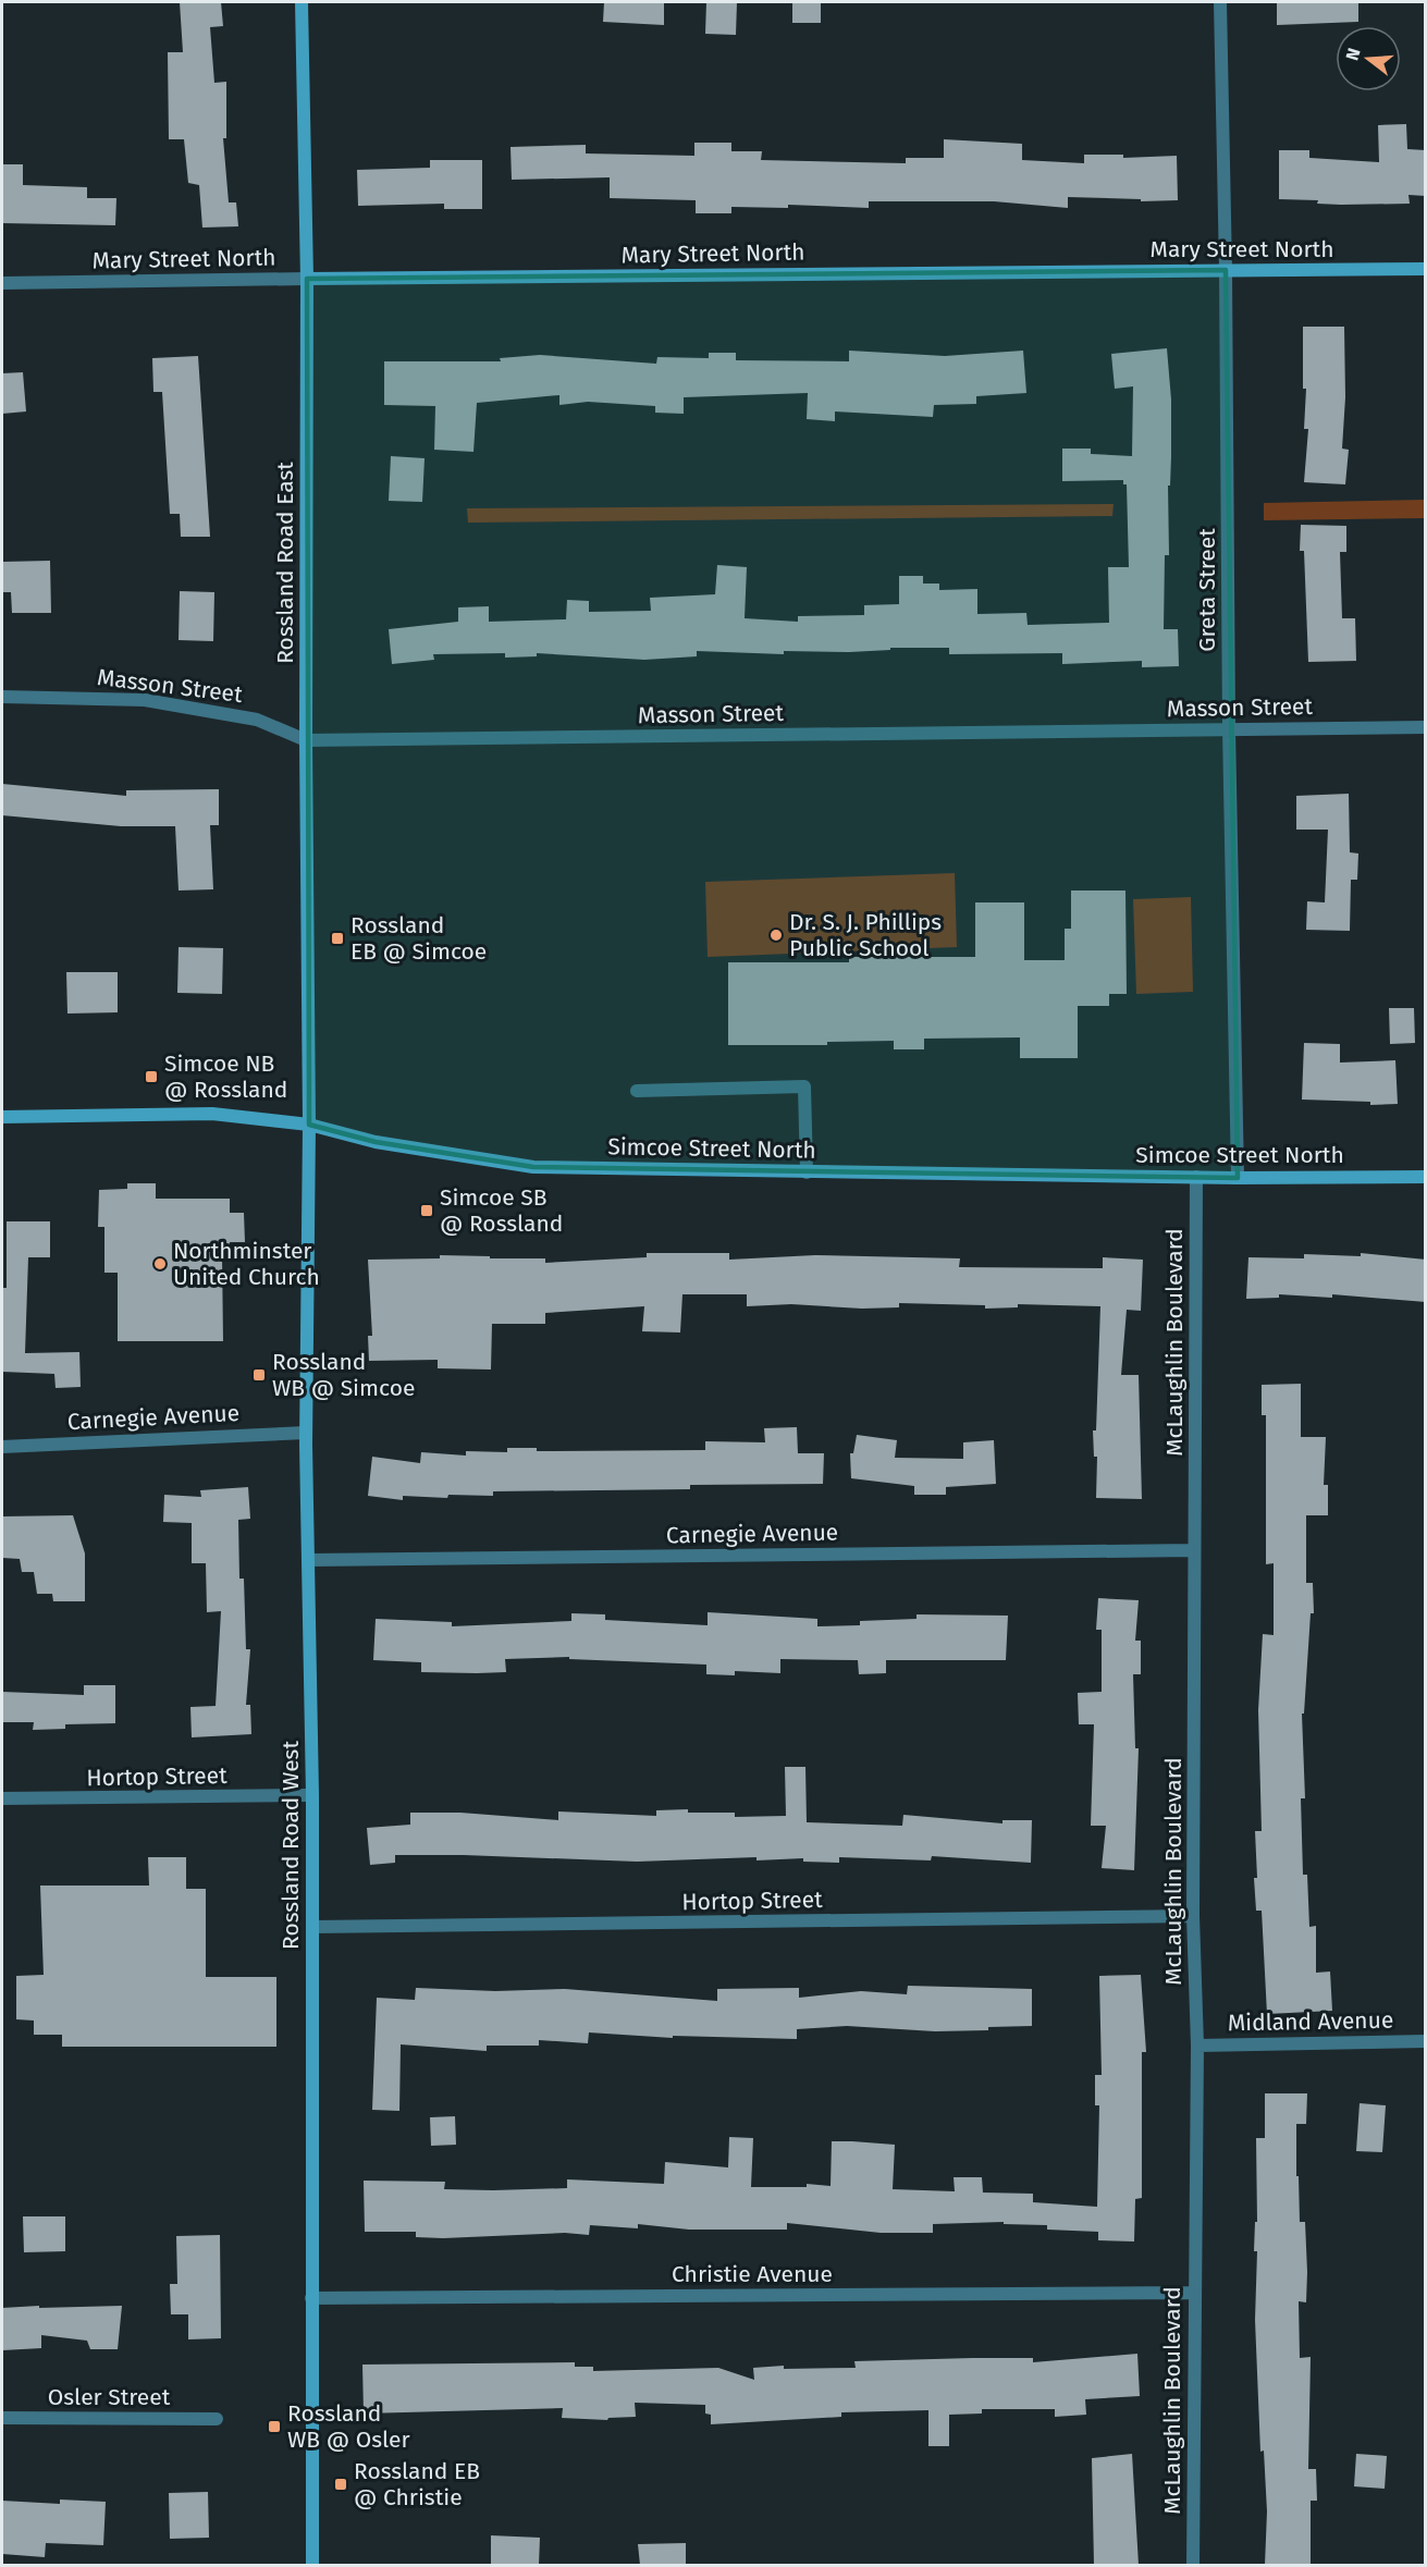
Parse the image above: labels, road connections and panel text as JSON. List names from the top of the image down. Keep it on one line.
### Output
{"streets":{"main road":["Mary Street North","Rossland Road East","Simcoe Street North","Rossland Road West"],"street":["Greta Street","Masson Street","McLaughlin Boulevard","Carnegie Avenue","Hortop Street","Midland Avenue","Christie Avenue","Osler Street"]},"crossings":[["Mary Street North","Rossland Road East"],["Mary Street North","Greta Street"],["Rossland Road East","Masson Street"],["Rossland Road East","Simcoe Street North"],["Rossland Road East","Rossland Road West"],["Greta Street","Masson Street"],["Greta Street","Simcoe Street North"],["Simcoe Street North","McLaughlin Boulevard"],["Simcoe Street North","Rossland Road West"],["McLaughlin Boulevard","Carnegie Avenue"],["McLaughlin Boulevard","Hortop Street"],["McLaughlin Boulevard","Midland Avenue"],["McLaughlin Boulevard","Christie Avenue"],["Carnegie Avenue","Rossland Road West"],["Hortop Street","Rossland Road West"],["Rossland Road West","Christie Avenue"]],"places":{"other":["Dr. S. J. Phillips Public School","Northminster United Church"],"transit":["Rossland EB @ Simcoe","Simcoe NB @ Rossland","Simcoe SB @ Rossland","Rossland WB @ Simcoe","Rossland WB @ Osler","Rossland EB @ Christie"]},"north":"left"}
